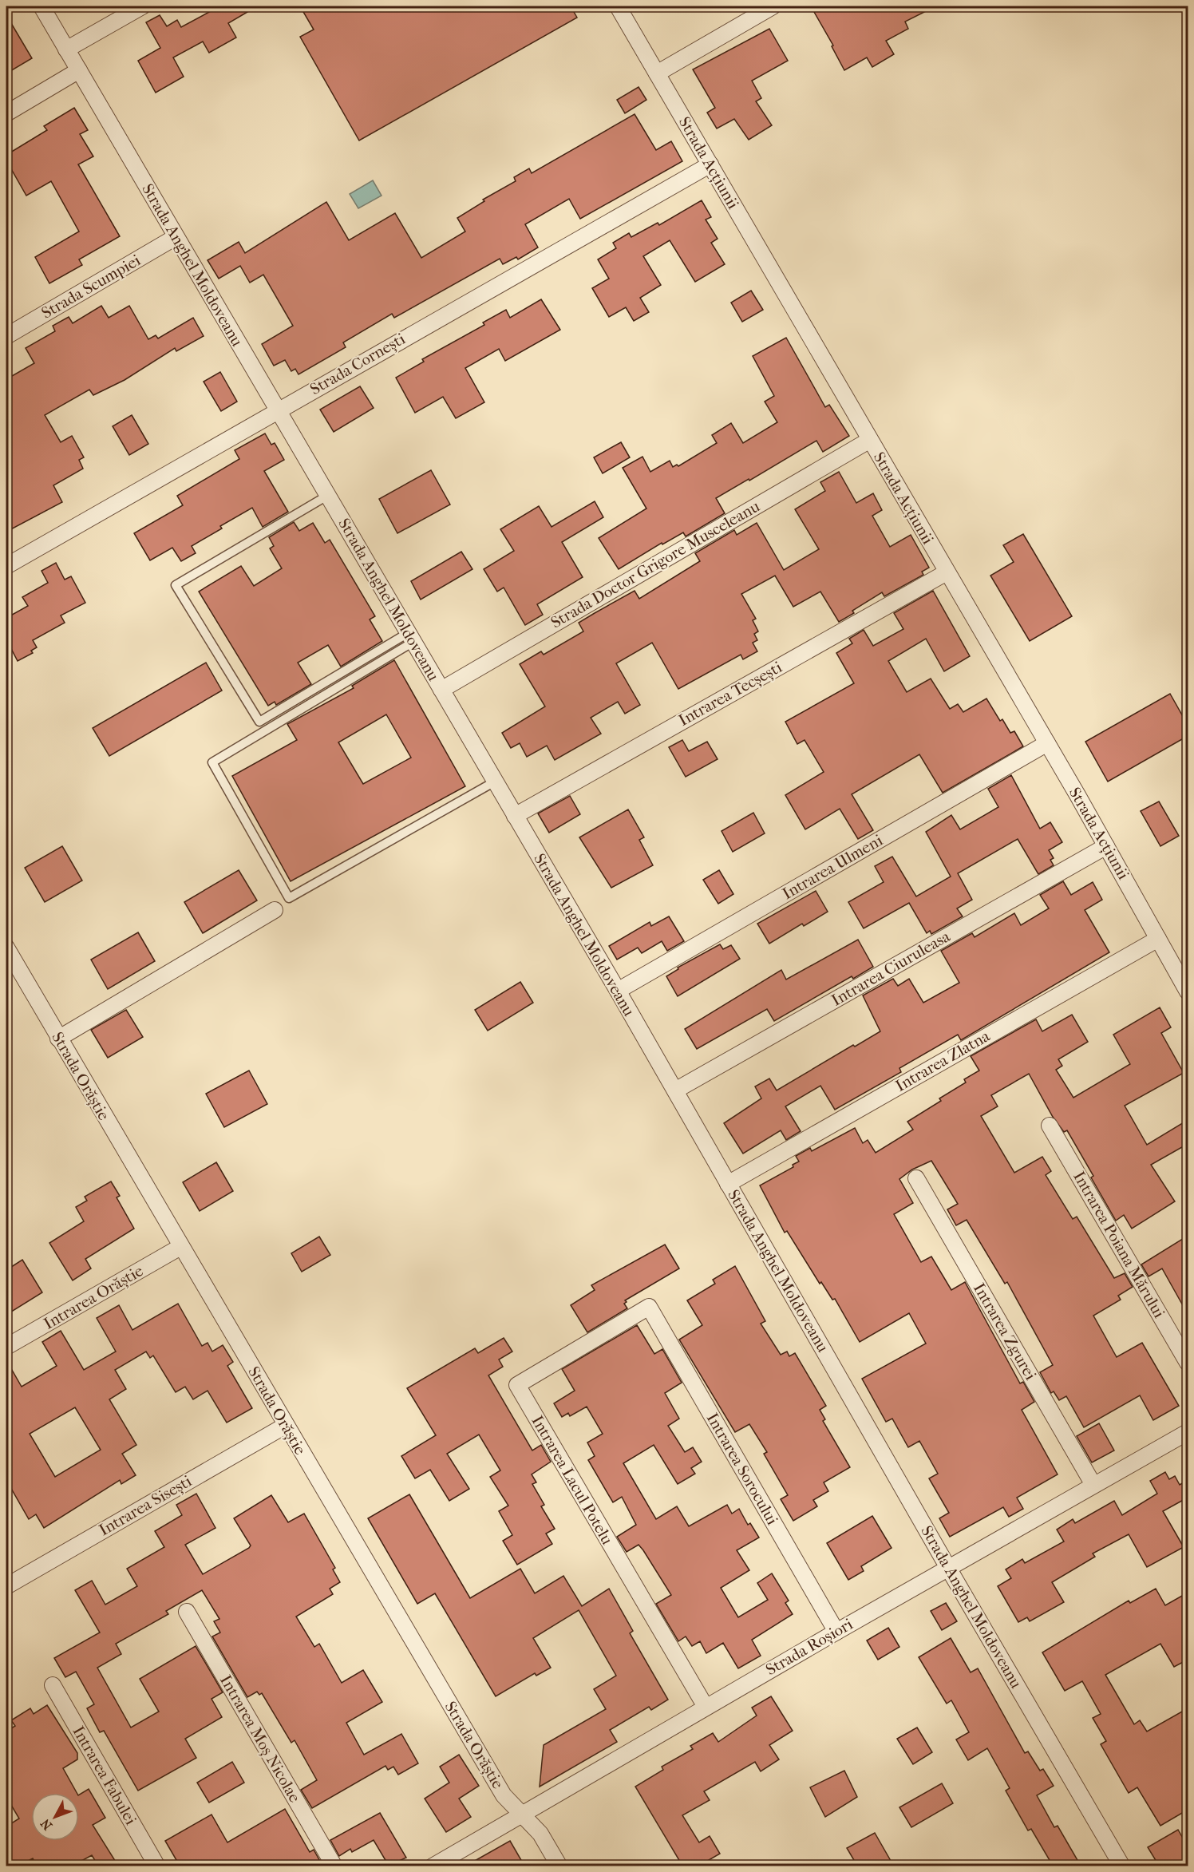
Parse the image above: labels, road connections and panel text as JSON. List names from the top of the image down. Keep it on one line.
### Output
{"streets":{"street":["Strada Acțiunii","Strada Anghel Moldoveanu","Strada Scumpiei","Strada Cornești","Strada Doctor Grigore Musceleanu","Intrarea Tecșești","Intrarea Ulmeni","Intrarea Ciuruleasa","Intrarea Zlatna","Strada Orăștie","Intrarea Poiana Mărului","Intrarea Orăștie","Intrarea Zgurei","Intrarea Sorocului","Intrarea Lacul Potelu","Intrarea Sisești","Strada Roșiori","Intrarea Moș Nicolae","Intrarea Fabulei"]},"crossings":[["Strada Acțiunii","Strada Cornești"],["Strada Acțiunii","Strada Doctor Grigore Musceleanu"],["Strada Acțiunii","Intrarea Tecșești"],["Strada Acțiunii","Intrarea Ulmeni"],["Strada Acțiunii","Intrarea Ciuruleasa"],["Strada Acțiunii","Intrarea Zlatna"],["Strada Anghel Moldoveanu","Strada Scumpiei"],["Strada Anghel Moldoveanu","Strada Cornești"],["Strada Anghel Moldoveanu","Strada Doctor Grigore Musceleanu"],["Strada Anghel Moldoveanu","Intrarea Tecșești"],["Strada Anghel Moldoveanu","Intrarea Ulmeni"],["Strada Anghel Moldoveanu","Intrarea Ciuruleasa"],["Strada Anghel Moldoveanu","Intrarea Zlatna"],["Strada Anghel Moldoveanu","Strada Roșiori"],["Strada Orăștie","Intrarea Orăștie"],["Strada Orăștie","Intrarea Sisești"],["Strada Orăștie","Strada Roșiori"],["Intrarea Zgurei","Strada Roșiori"],["Intrarea Sorocului","Intrarea Lacul Potelu"],["Intrarea Sorocului","Strada Roșiori"],["Intrarea Lacul Potelu","Strada Roșiori"]],"north":"bottom left"}
